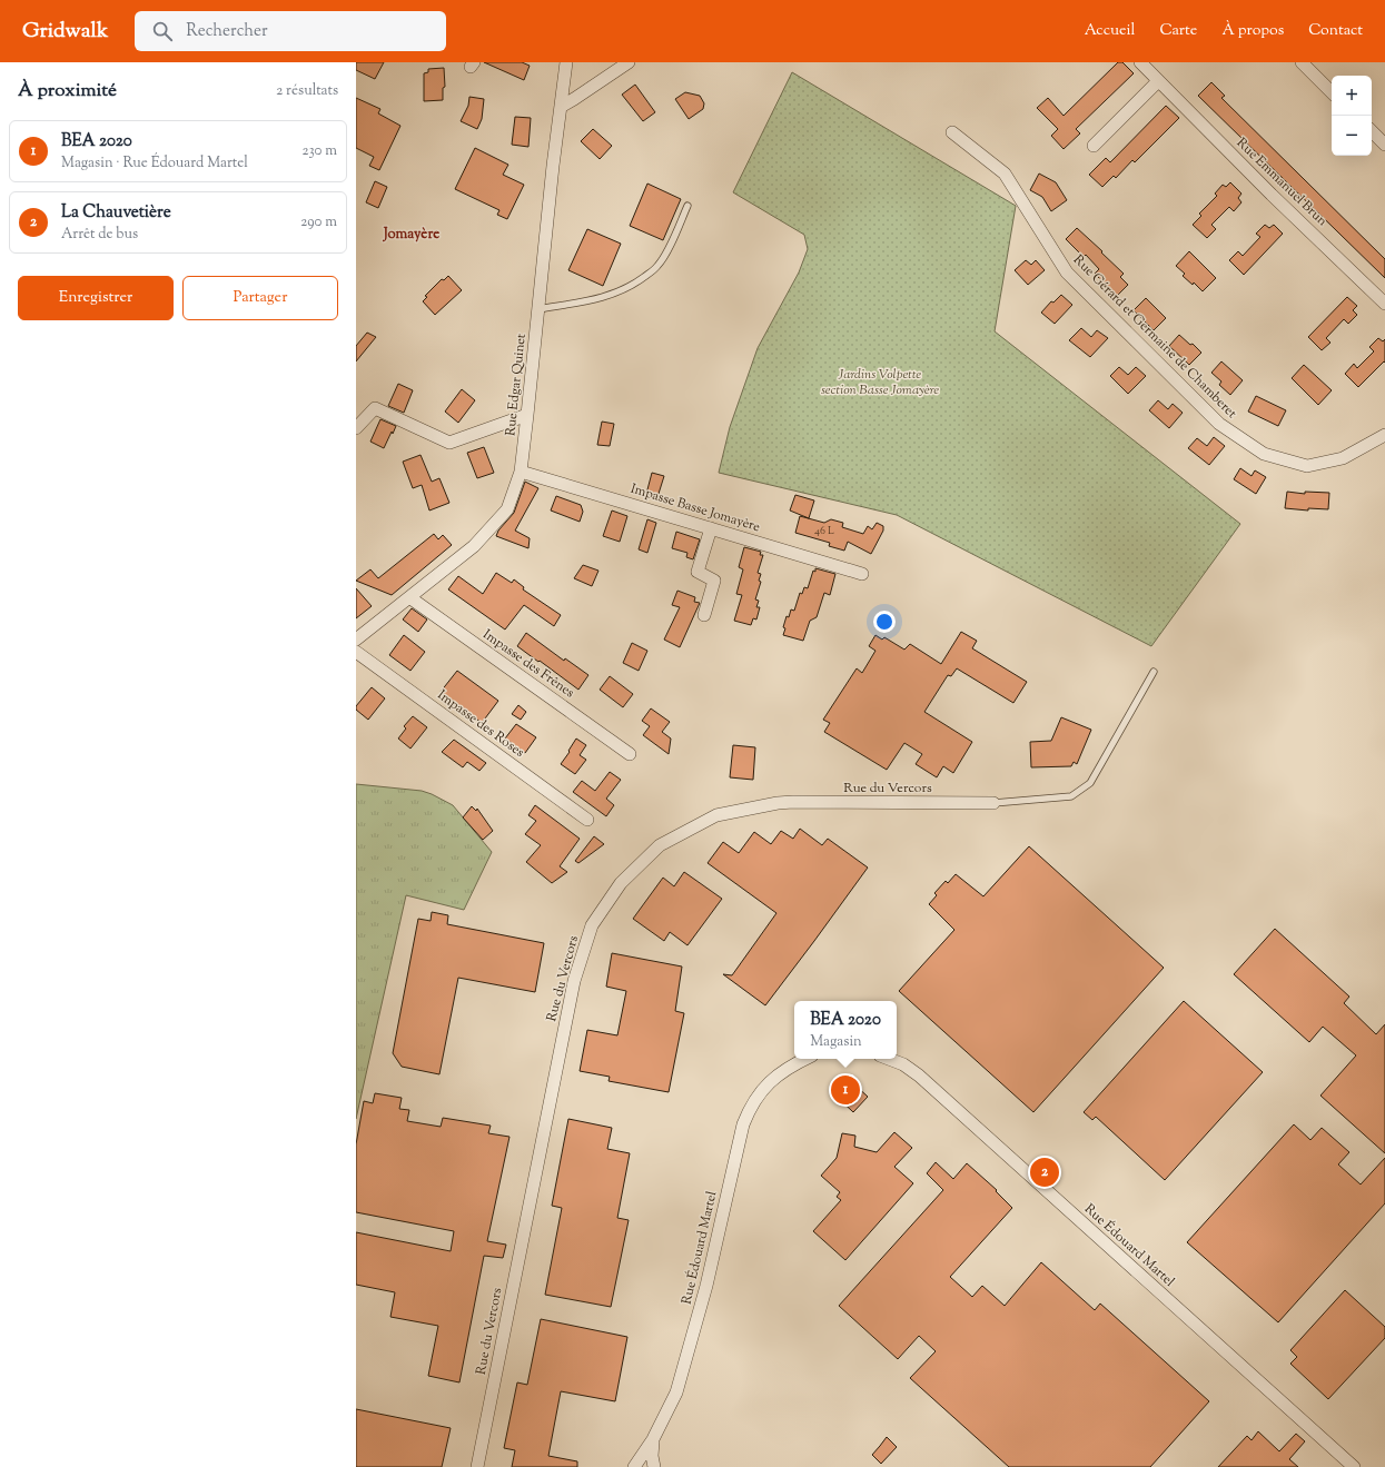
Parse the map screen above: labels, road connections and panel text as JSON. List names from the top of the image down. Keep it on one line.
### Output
{"streets":{"street":["Rue Emmanuel Brun","Rue Gérard et Germaine de Chamberet","Rue Edgar Quinet","Impasse Basse Jomayère","Impasse des Frênes","Impasse des Roses","Rue du Vercors","Rue Édouard Martel"]},"crossings":[["Rue Edgar Quinet","Impasse Basse Jomayère"],["Rue Edgar Quinet","Impasse des Frênes"]],"districts":["Jomayère"],"parks":["Jardins Volpette section Basse Jomayère"],"house_numbers":["46 L"],"page":{"header":"Gridwalk","search":"Rechercher","nav":["Accueil","Carte","À propos","Contact"],"heading":["À proximité","2 résultats"],"map_buttons":["+","−"],"list":[{"mark":"1","name":"BEA 2020","note":"Magasin · Rue Édouard Martel","value":"230 m"},{"mark":"2","name":"La Chauvetière","note":"Arrêt de bus","value":"290 m"}],"buttons":["Enregistrer","Partager"],"popup":["BEA 2020","Magasin"],"pins":["1","2"]}}
